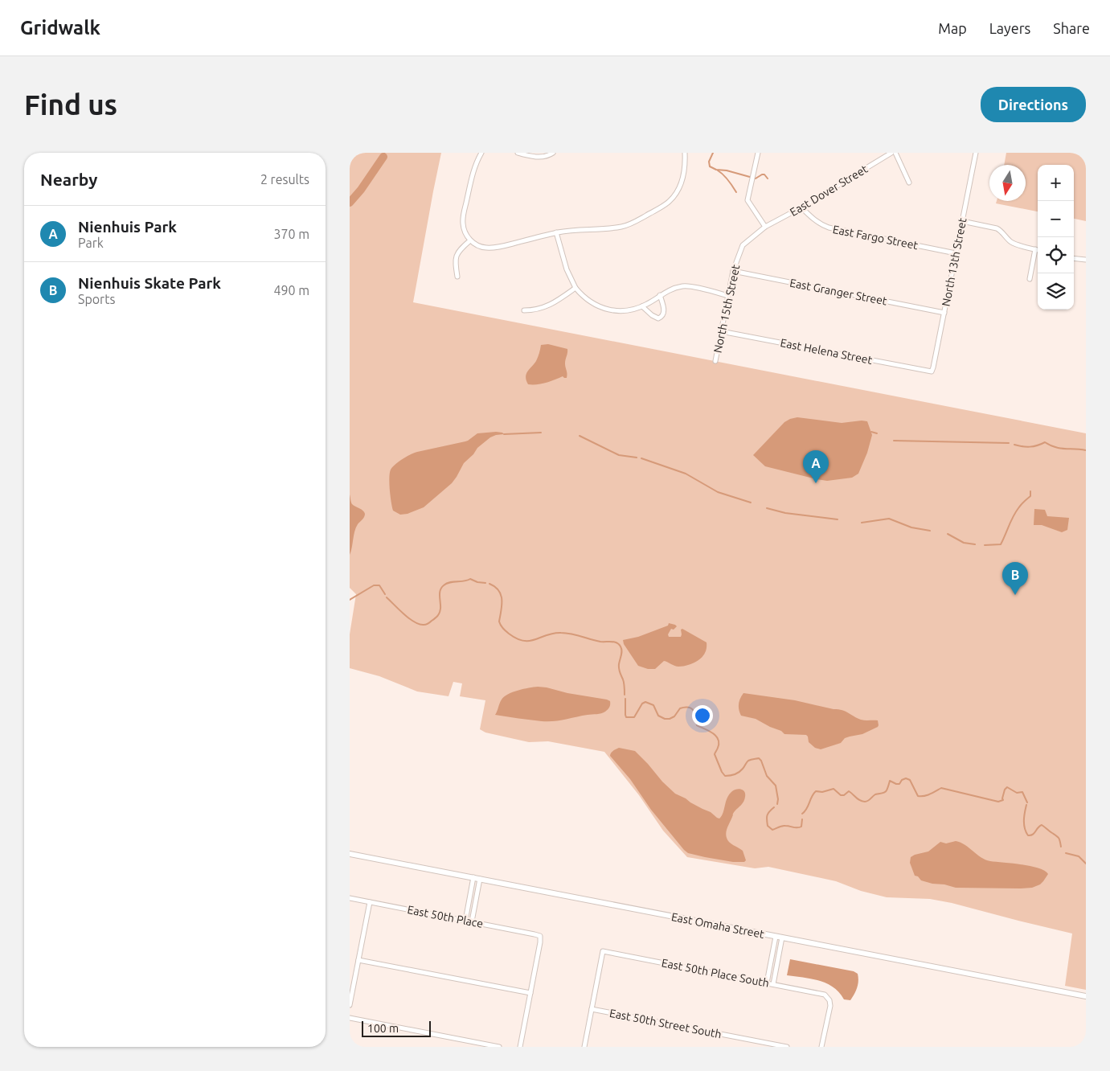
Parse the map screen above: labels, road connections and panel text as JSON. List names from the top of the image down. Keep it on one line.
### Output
{"streets":{"street":["East Dover Street","East Fargo Street","North 13th Street","East Granger Street","North 15th Street","East Helena Street","East 50th Place","East Omaha Street","East 50th Place South","East 50th Street South"]},"crossings":[["East Dover Street","East Fargo Street"],["East Dover Street","North 15th Street"],["East Fargo Street","North 13th Street"],["North 13th Street","East Granger Street"],["North 13th Street","East Helena Street"],["East Granger Street","North 15th Street"],["North 15th Street","East Helena Street"],["East 50th Place South","East 50th Street South"]],"scale_bar":"100 m","north":"bottom","page":{"header":"Gridwalk","nav":["Map","Layers","Share"],"buttons":"Directions","title":"Find us","heading":["Nearby","2 results"],"map_buttons":["+","−"],"list":[{"mark":"A","name":"Nienhuis Park","note":"Park","value":"370 m"},{"mark":"B","name":"Nienhuis Skate Park","note":"Sports","value":"490 m"}],"pins":["A","B"],"scale":"100 m"}}
